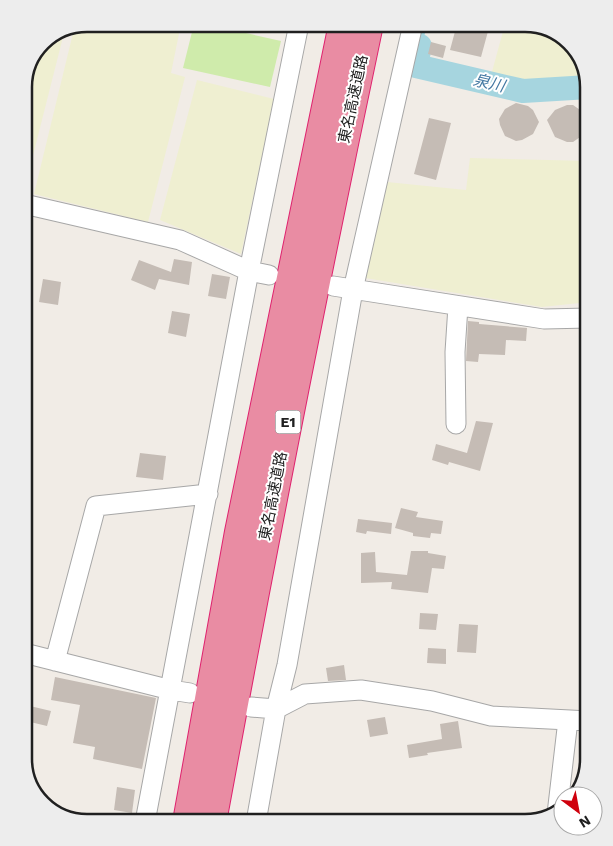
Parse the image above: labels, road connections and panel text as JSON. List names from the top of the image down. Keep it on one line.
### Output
{"streets":{"highway":["東名高速道路","E1"]},"water":["泉川"],"north":"bottom right"}
